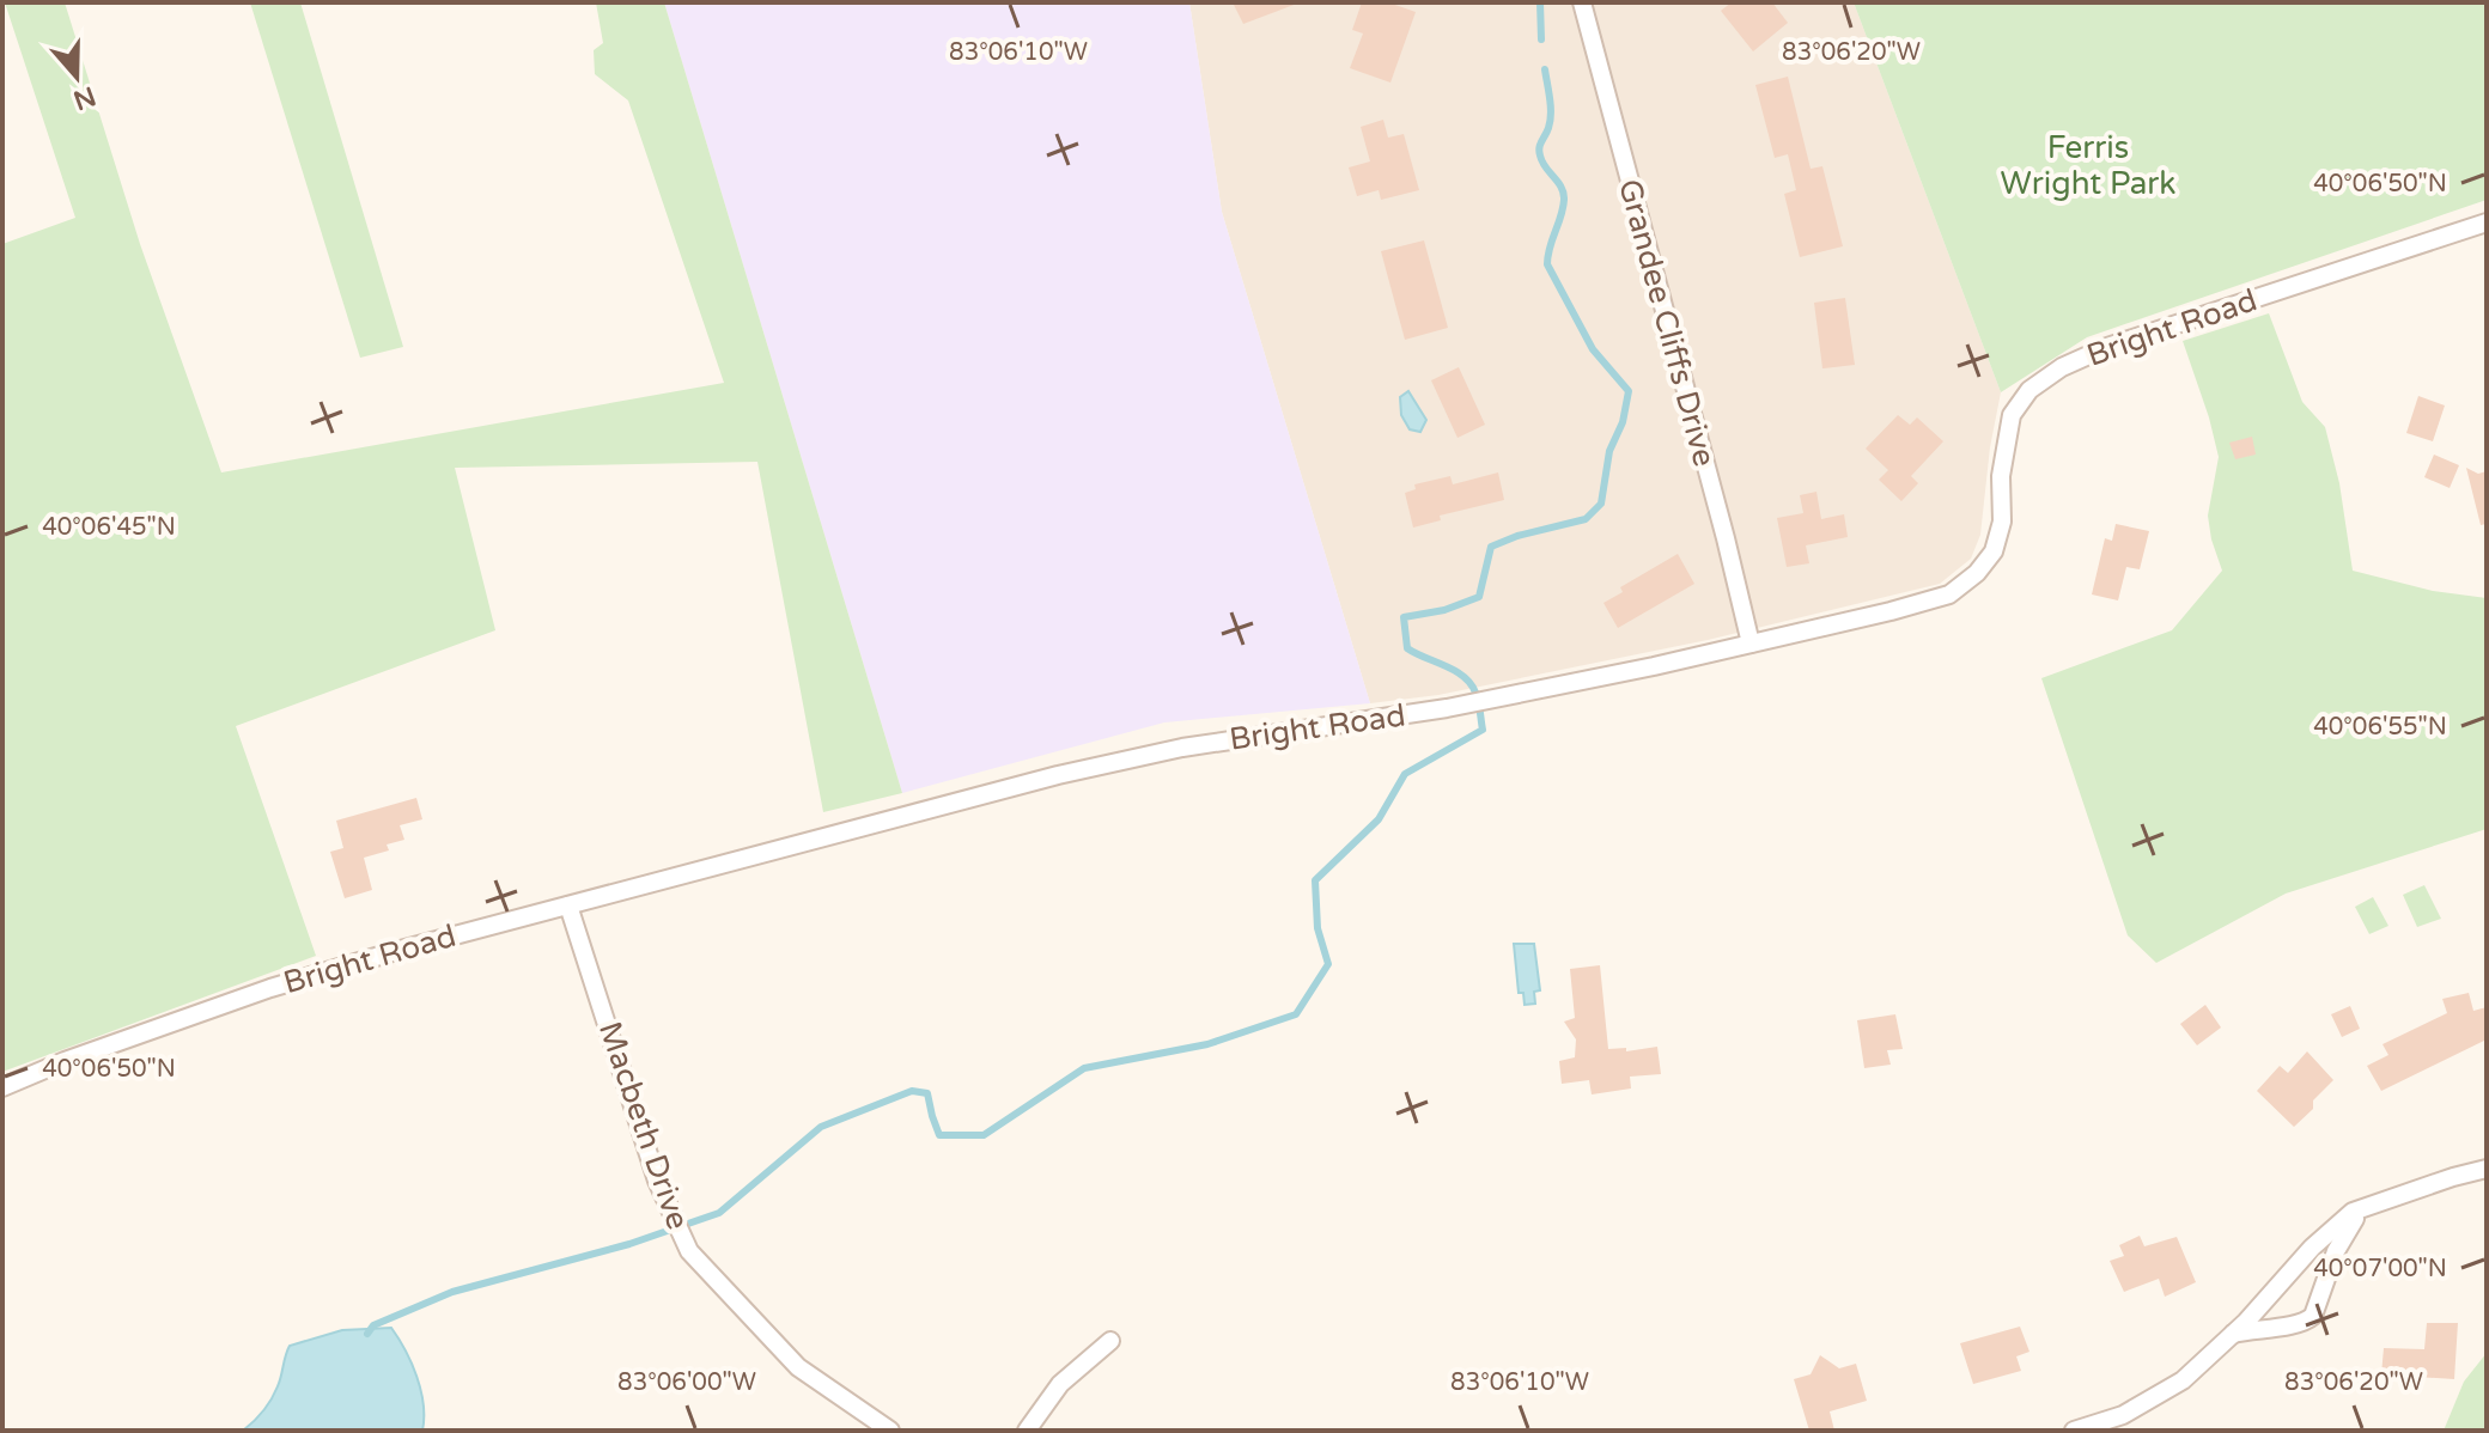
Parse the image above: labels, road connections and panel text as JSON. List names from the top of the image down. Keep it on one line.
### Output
{"streets":{"street":["Grandee Cliffs Drive","Bright Road","Macbeth Drive"]},"crossings":[["Grandee Cliffs Drive","Bright Road"],["Bright Road","Macbeth Drive"]],"parks":["Ferris Wright Park"],"north":"bottom","coordinates":["83°06'10\"W","83°06'20\"W","40°06'50\"N","40°06'45\"N","40°06'55\"N","40°07'00\"N","83°06'00\"W"]}
